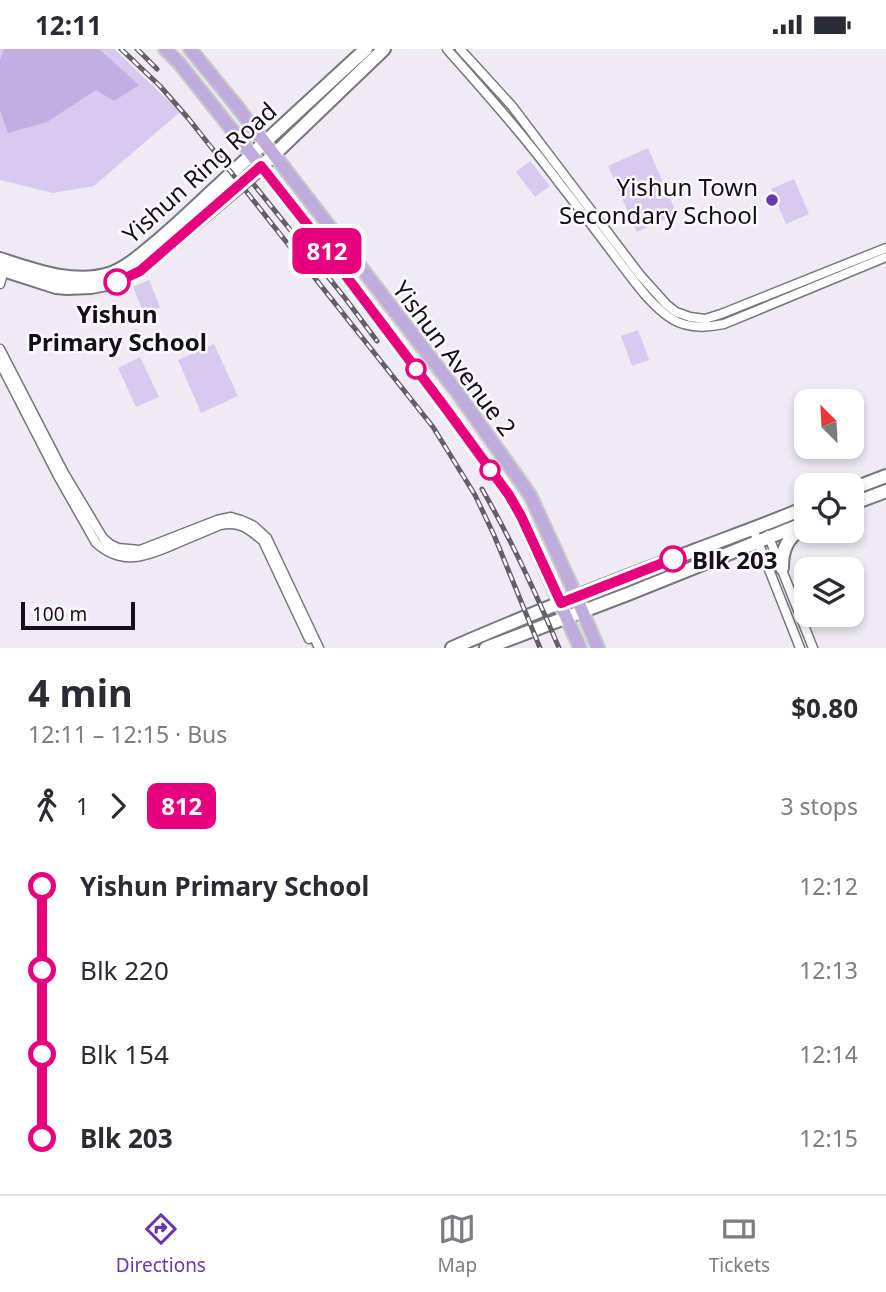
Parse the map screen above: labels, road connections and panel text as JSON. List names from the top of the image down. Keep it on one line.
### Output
{"streets":{"main road":["Yishun Ring Road","Yishun Avenue 2"]},"crossings":[["Yishun Ring Road","Yishun Avenue 2"]],"places":["Yishun Town Secondary School","Yishun Primary School","Blk 203"],"lines":["bus line 812"],"scale_bar":"100 m","north":"top left","page":{"status":"12:11","on_map":"812","scale":"100 m","heading":["4 min","12:11 – 12:15 · Bus","$0.80"],"legs":["1","812","3 stops"],"list":[{"name":"Yishun Primary School","value":"12:12"},{"name":"Blk 220","value":"12:13"},{"name":"Blk 154","value":"12:14"},{"name":"Blk 203","value":"12:15"}],"tabs":["Directions","Map","Tickets"]}}
